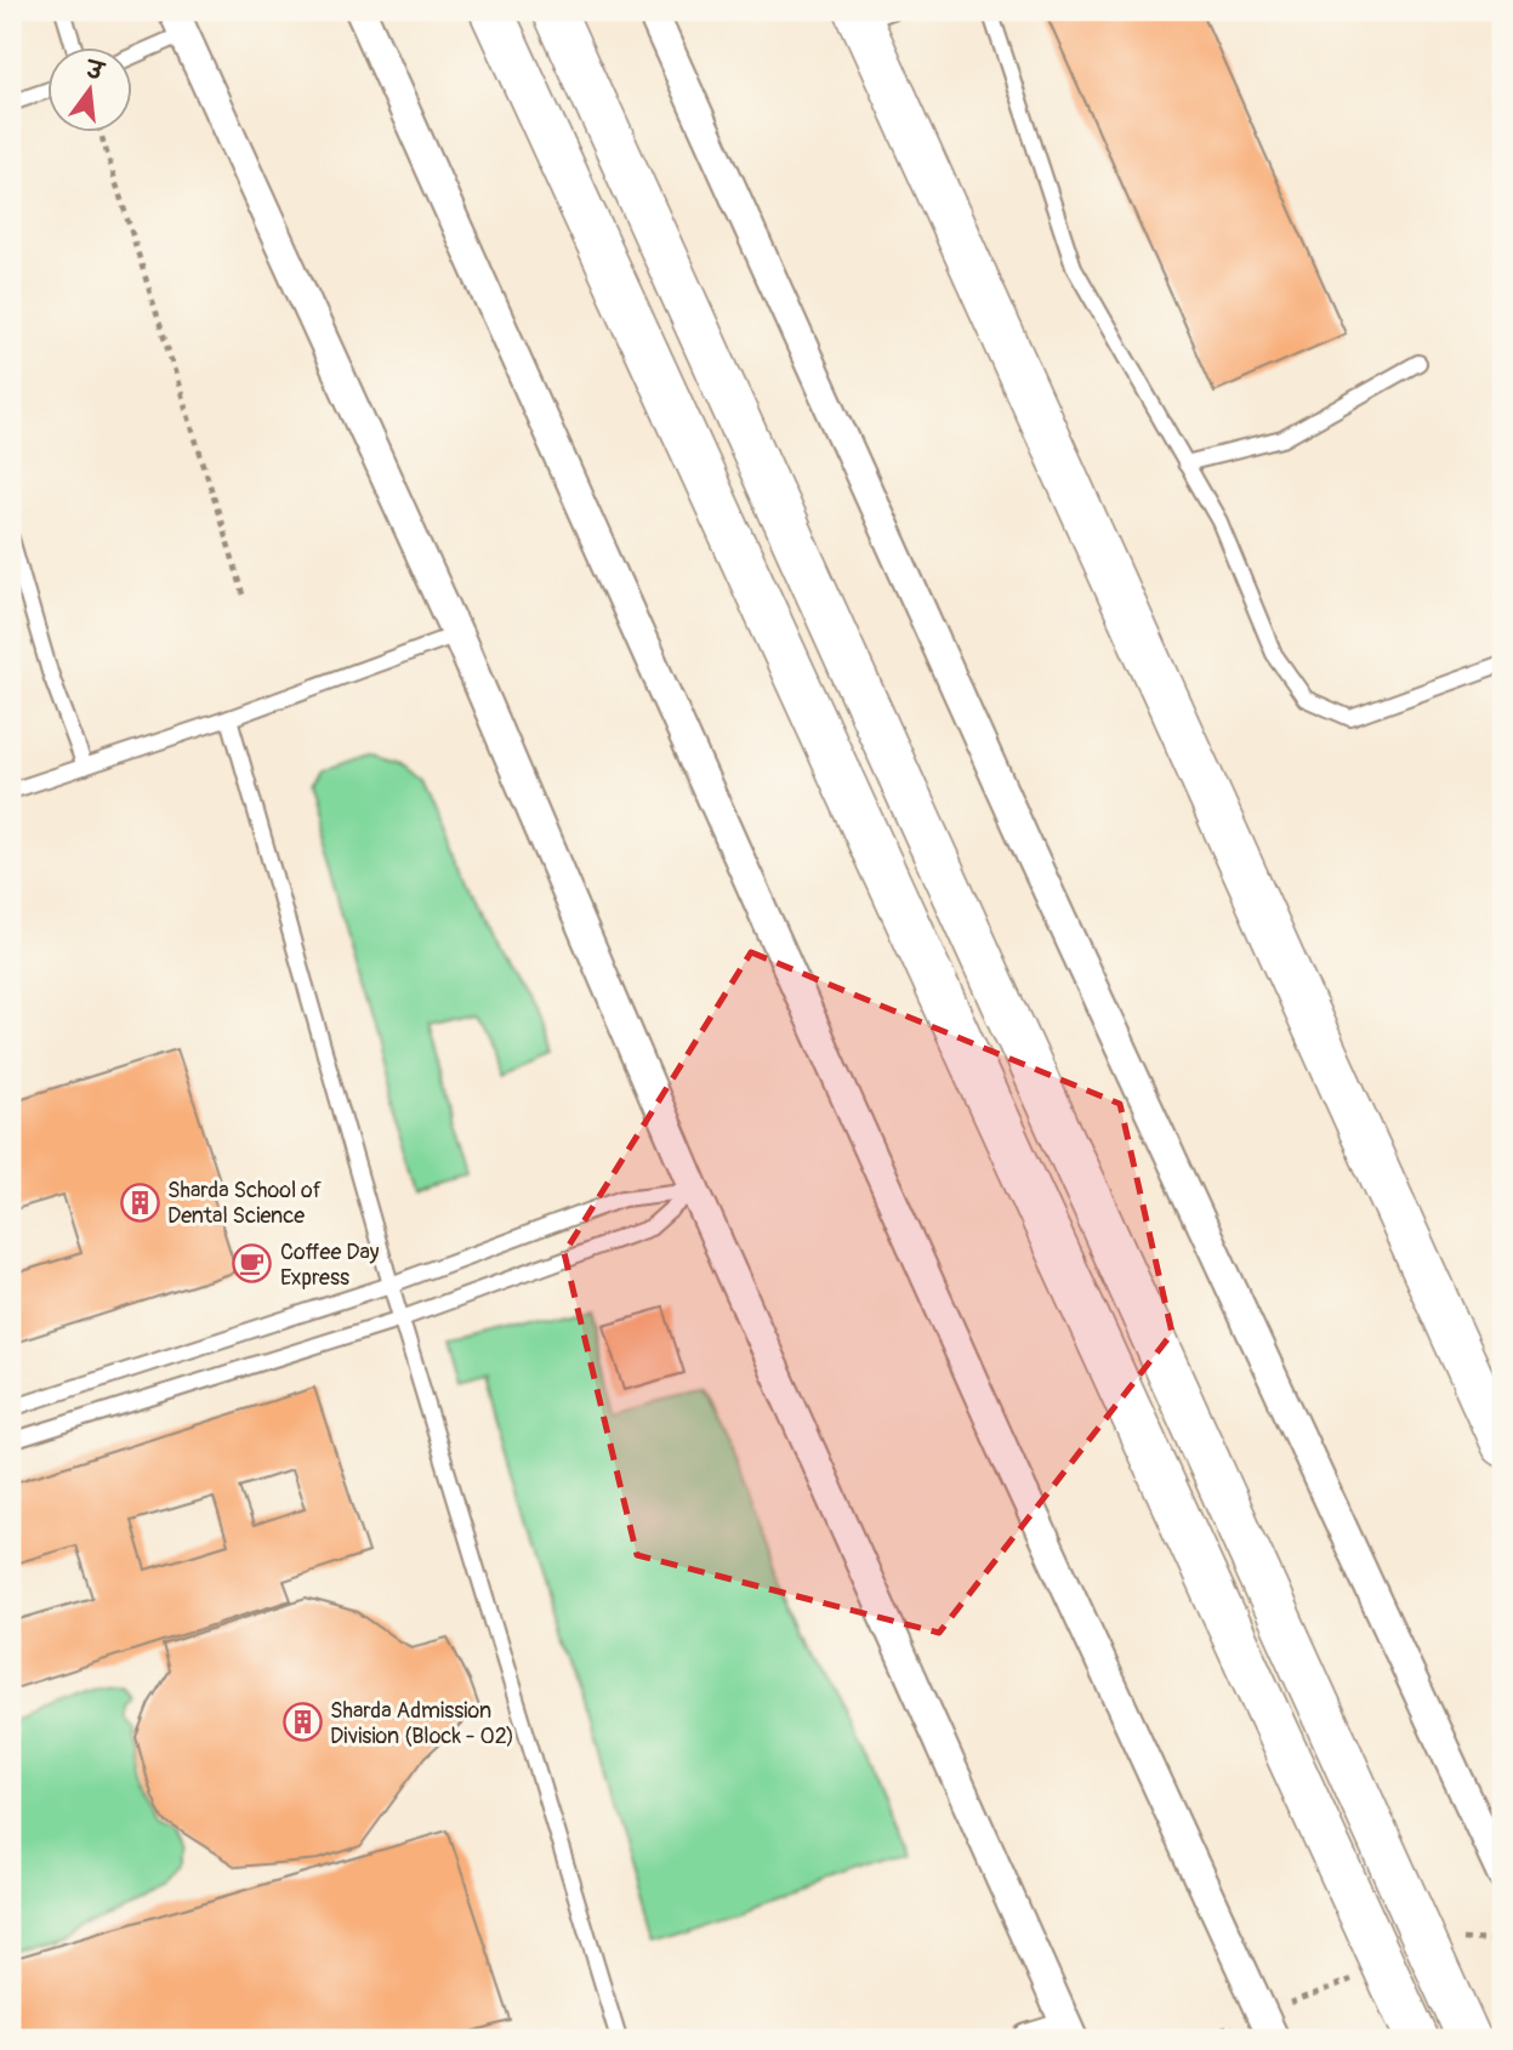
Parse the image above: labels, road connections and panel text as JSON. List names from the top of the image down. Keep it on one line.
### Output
{"places":{"building":["Sharda School of Dental Science","Sharda Admission Division (Block - 02)"],"cafe":["Coffee Day Express"]},"north":"top"}
